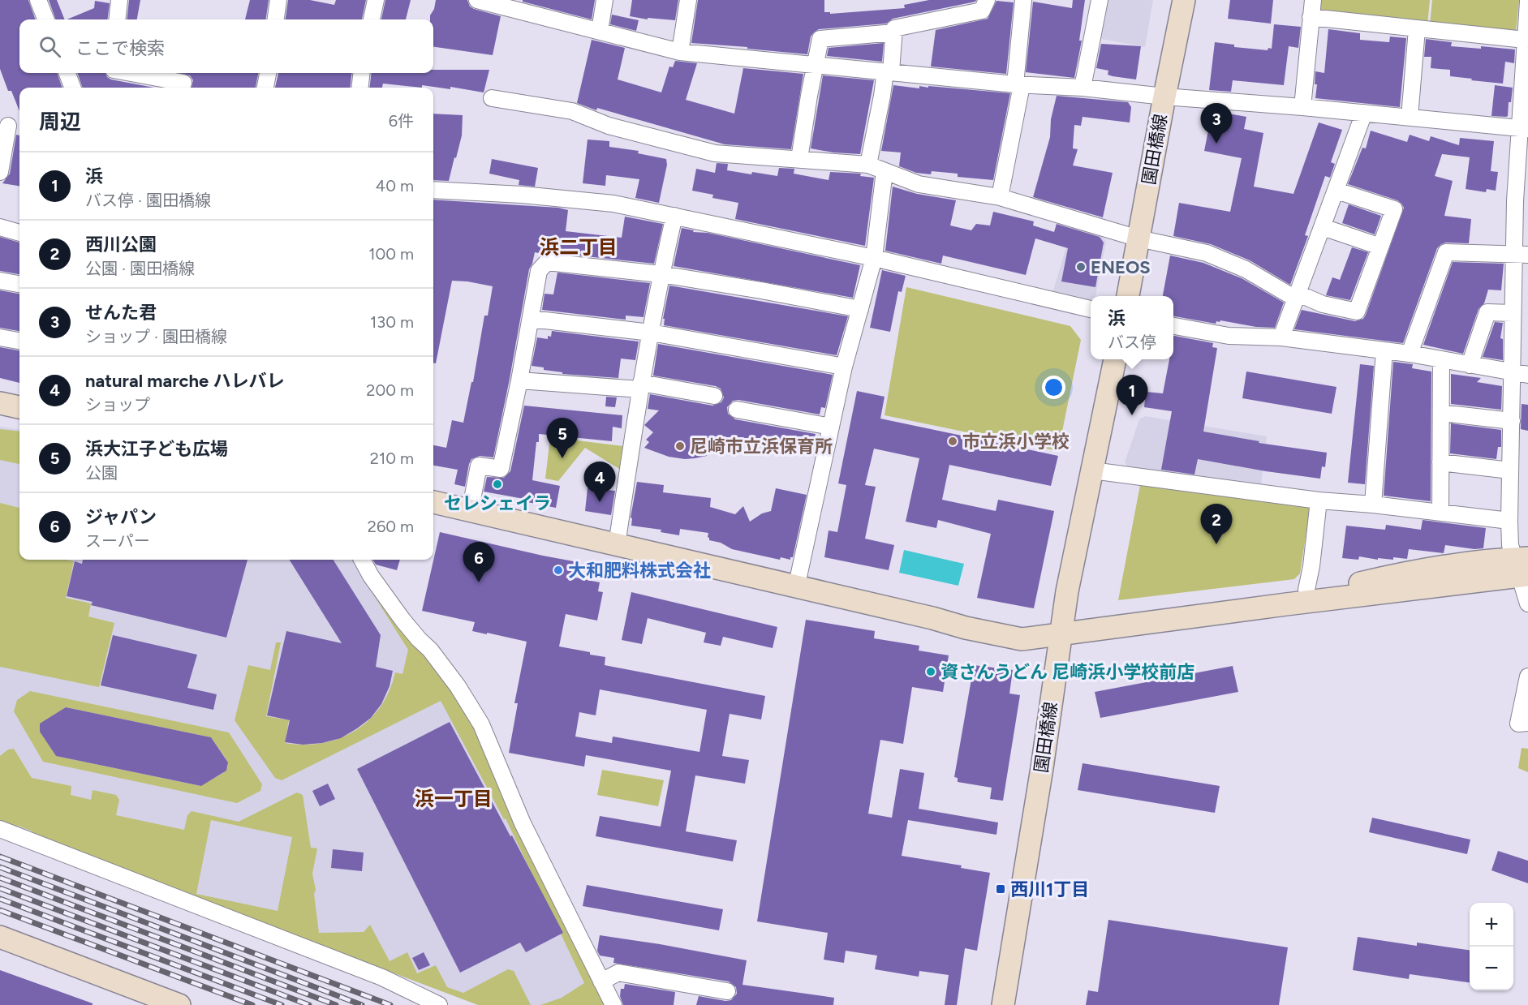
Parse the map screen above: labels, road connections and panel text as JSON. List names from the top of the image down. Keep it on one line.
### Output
{"streets":{"street":["園田橋線"]},"districts":["浜二丁目","浜一丁目"],"places":{"other":["ENEOS","市立浜小学校","尼崎市立浜保育所","セレシェイラ","大和肥料株式会社","資さんうどん 尼崎浜小学校前店"],"transit":["西川1丁目"]},"page":{"search":"ここで検索","heading":["周辺","6件"],"pins":["3","1","5","4","2","6"],"list":[{"mark":"1","name":"浜","note":"バス停 · 園田橋線","value":"40 m"},{"mark":"2","name":"西川公園","note":"公園 · 園田橋線","value":"100 m"},{"mark":"3","name":"せんた君","note":"ショップ · 園田橋線","value":"130 m"},{"mark":"4","name":"natural marche ハレバレ","note":"ショップ","value":"200 m"},{"mark":"5","name":"浜大江子ども広場","note":"公園","value":"210 m"},{"mark":"6","name":"ジャパン","note":"スーパー","value":"260 m"}],"popup":["浜","バス停"],"map_buttons":["+","−"]}}
